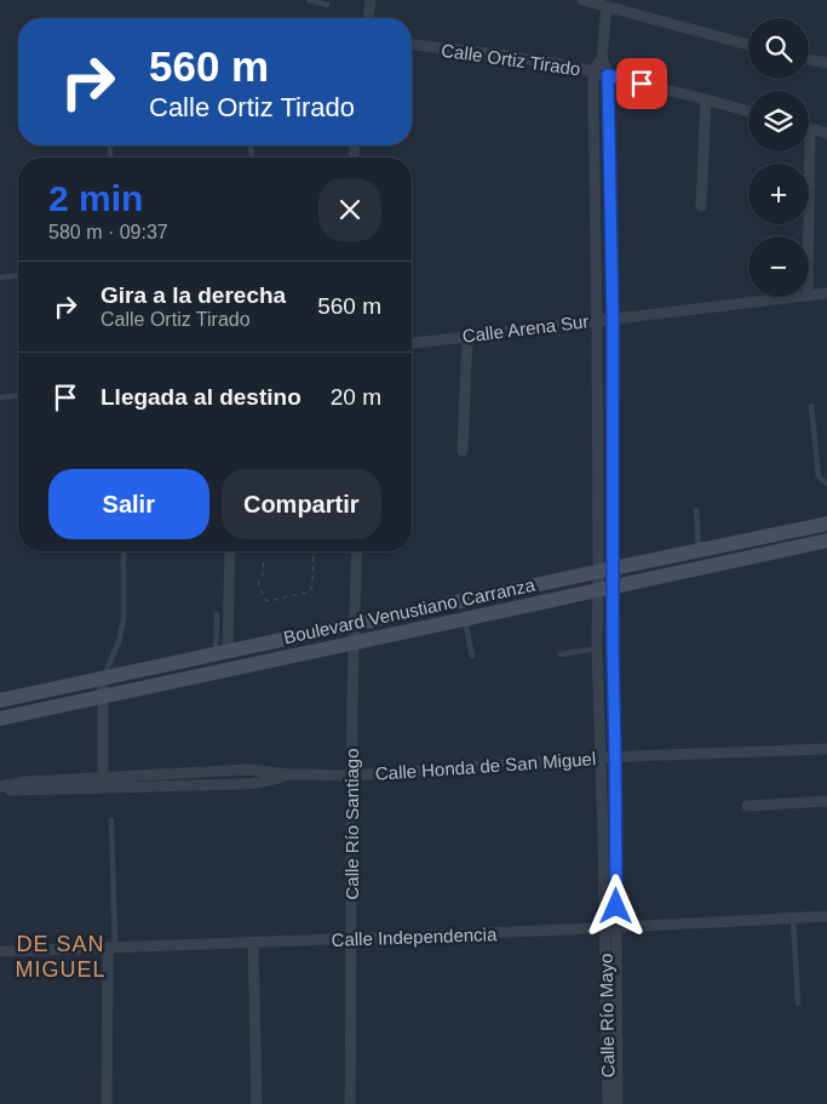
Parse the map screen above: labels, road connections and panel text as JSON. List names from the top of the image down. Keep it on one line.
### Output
{"streets":{"main road":["Boulevard Venustiano Carranza"],"street":["Calle Ortiz Tirado","Calle Arena Sur","Calle Honda de San Miguel","Calle Río Santiago","Calle Independencia","Calle Río Mayo"]},"crossings":[["Calle Ortiz Tirado","Calle Río Mayo"],["Calle Arena Sur","Calle Río Mayo"],["Boulevard Venustiano Carranza","Calle Río Santiago"],["Boulevard Venustiano Carranza","Calle Río Mayo"],["Calle Honda de San Miguel","Calle Río Santiago"],["Calle Honda de San Miguel","Calle Río Mayo"],["Calle Río Santiago","Calle Independencia"],["Calle Independencia","Calle Río Mayo"]],"districts":["DE SAN MIGUEL"],"page":{"map_buttons":["+","−"],"turn":["560 m","Calle Ortiz Tirado"],"heading":["2 min","580 m · 09:37"],"list":[{"name":"Gira a la derecha","note":"Calle Ortiz Tirado","value":"560 m"},{"name":"Llegada al destino","value":"20 m"}],"buttons":["Salir","Compartir"]}}
